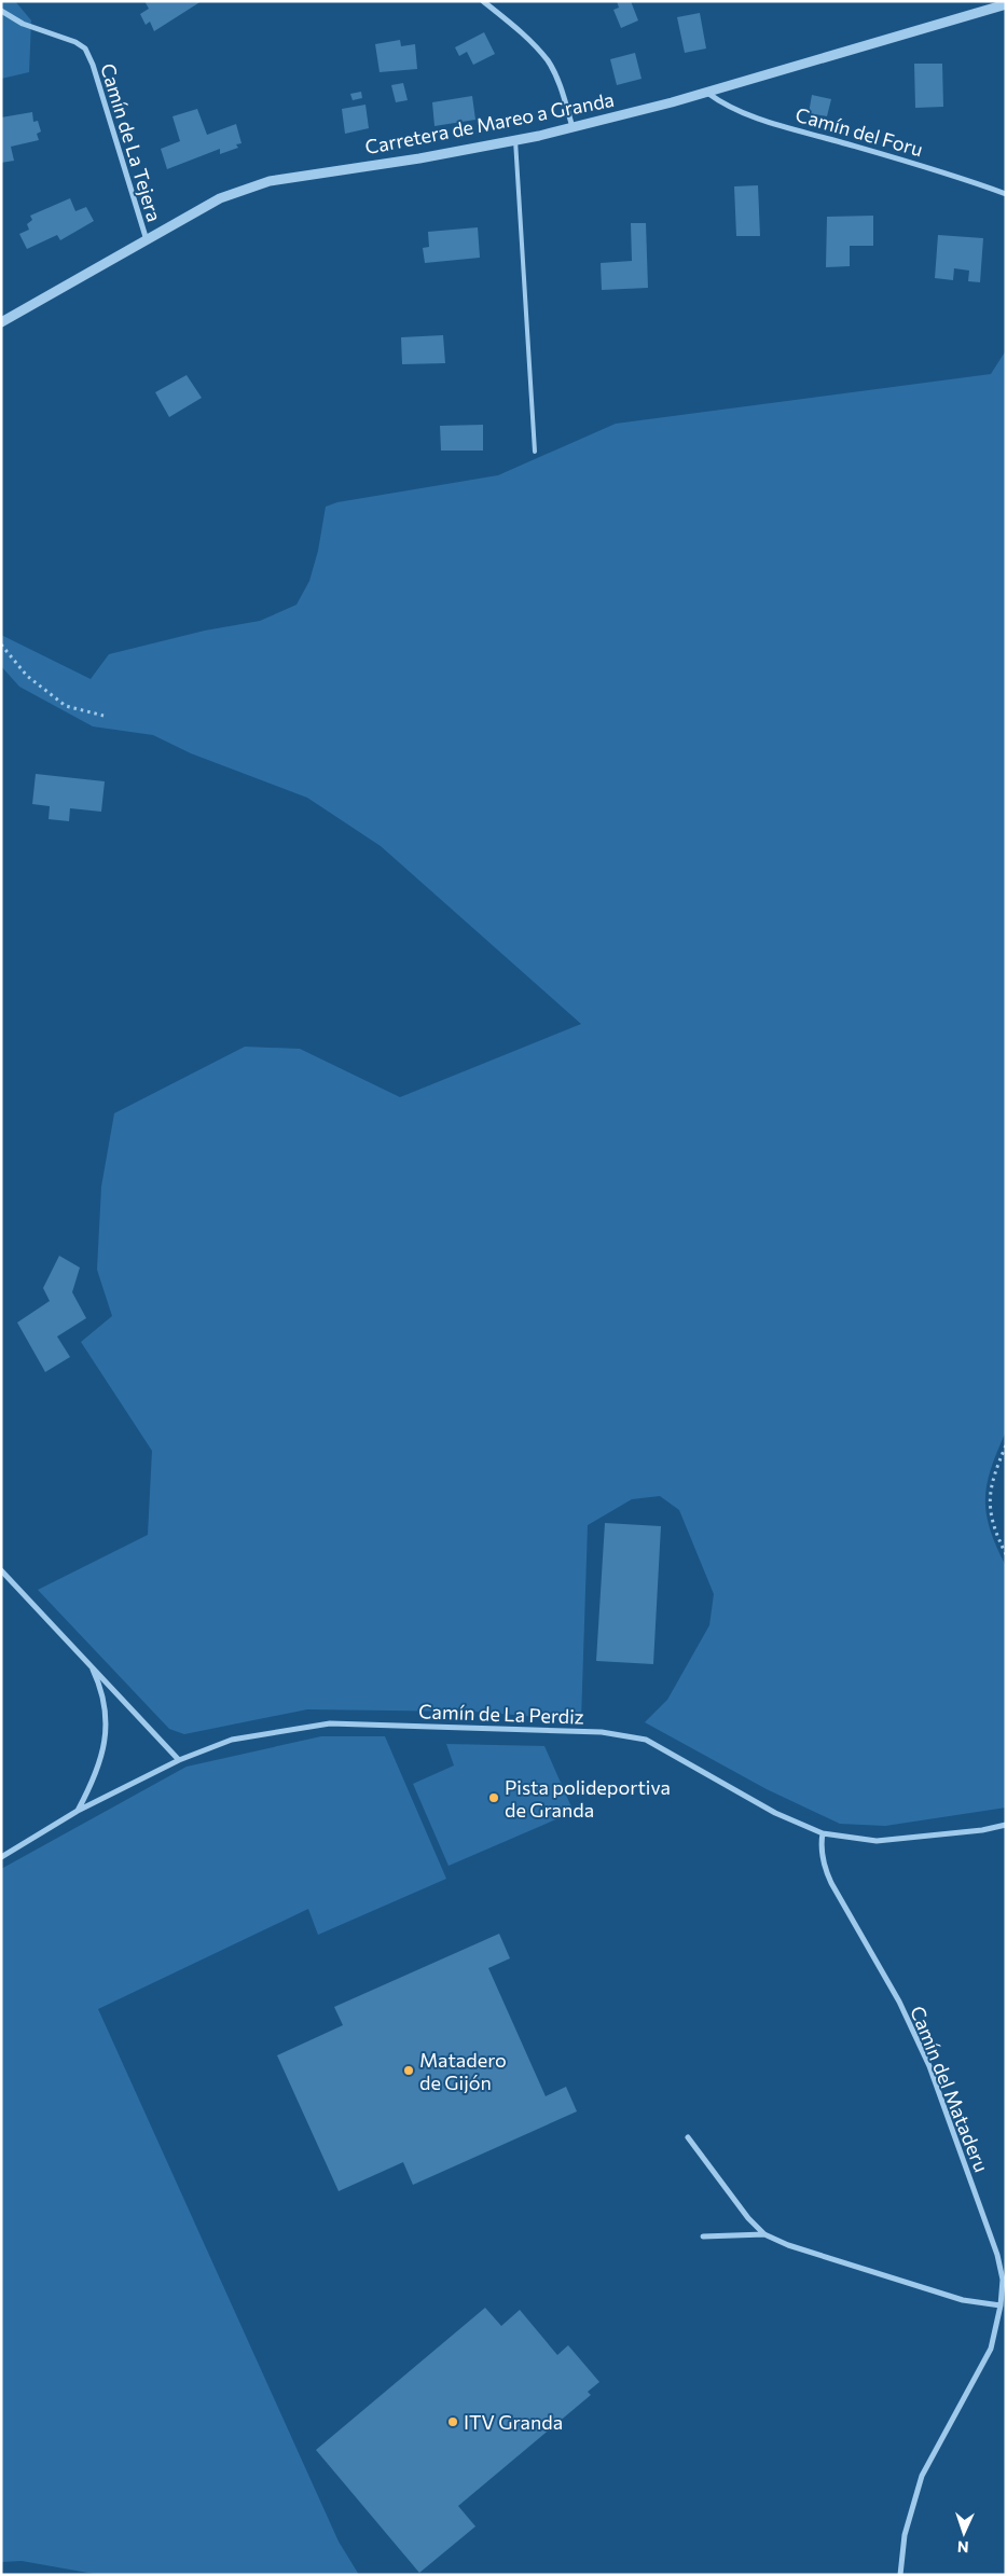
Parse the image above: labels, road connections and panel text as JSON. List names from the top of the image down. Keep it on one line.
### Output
{"streets":{"street":["Carretera de Mareo a Granda","Camín del Foru","Camín de La Tejera","Camín de La Perdiz","Camín del Mataderu"]},"crossings":[["Carretera de Mareo a Granda","Camín del Foru"],["Carretera de Mareo a Granda","Camín de La Tejera"],["Camín de La Perdiz","Camín del Mataderu"]],"places":["Pista polideportiva de Granda","Matadero de Gijón","ITV Granda"],"north":"bottom"}
